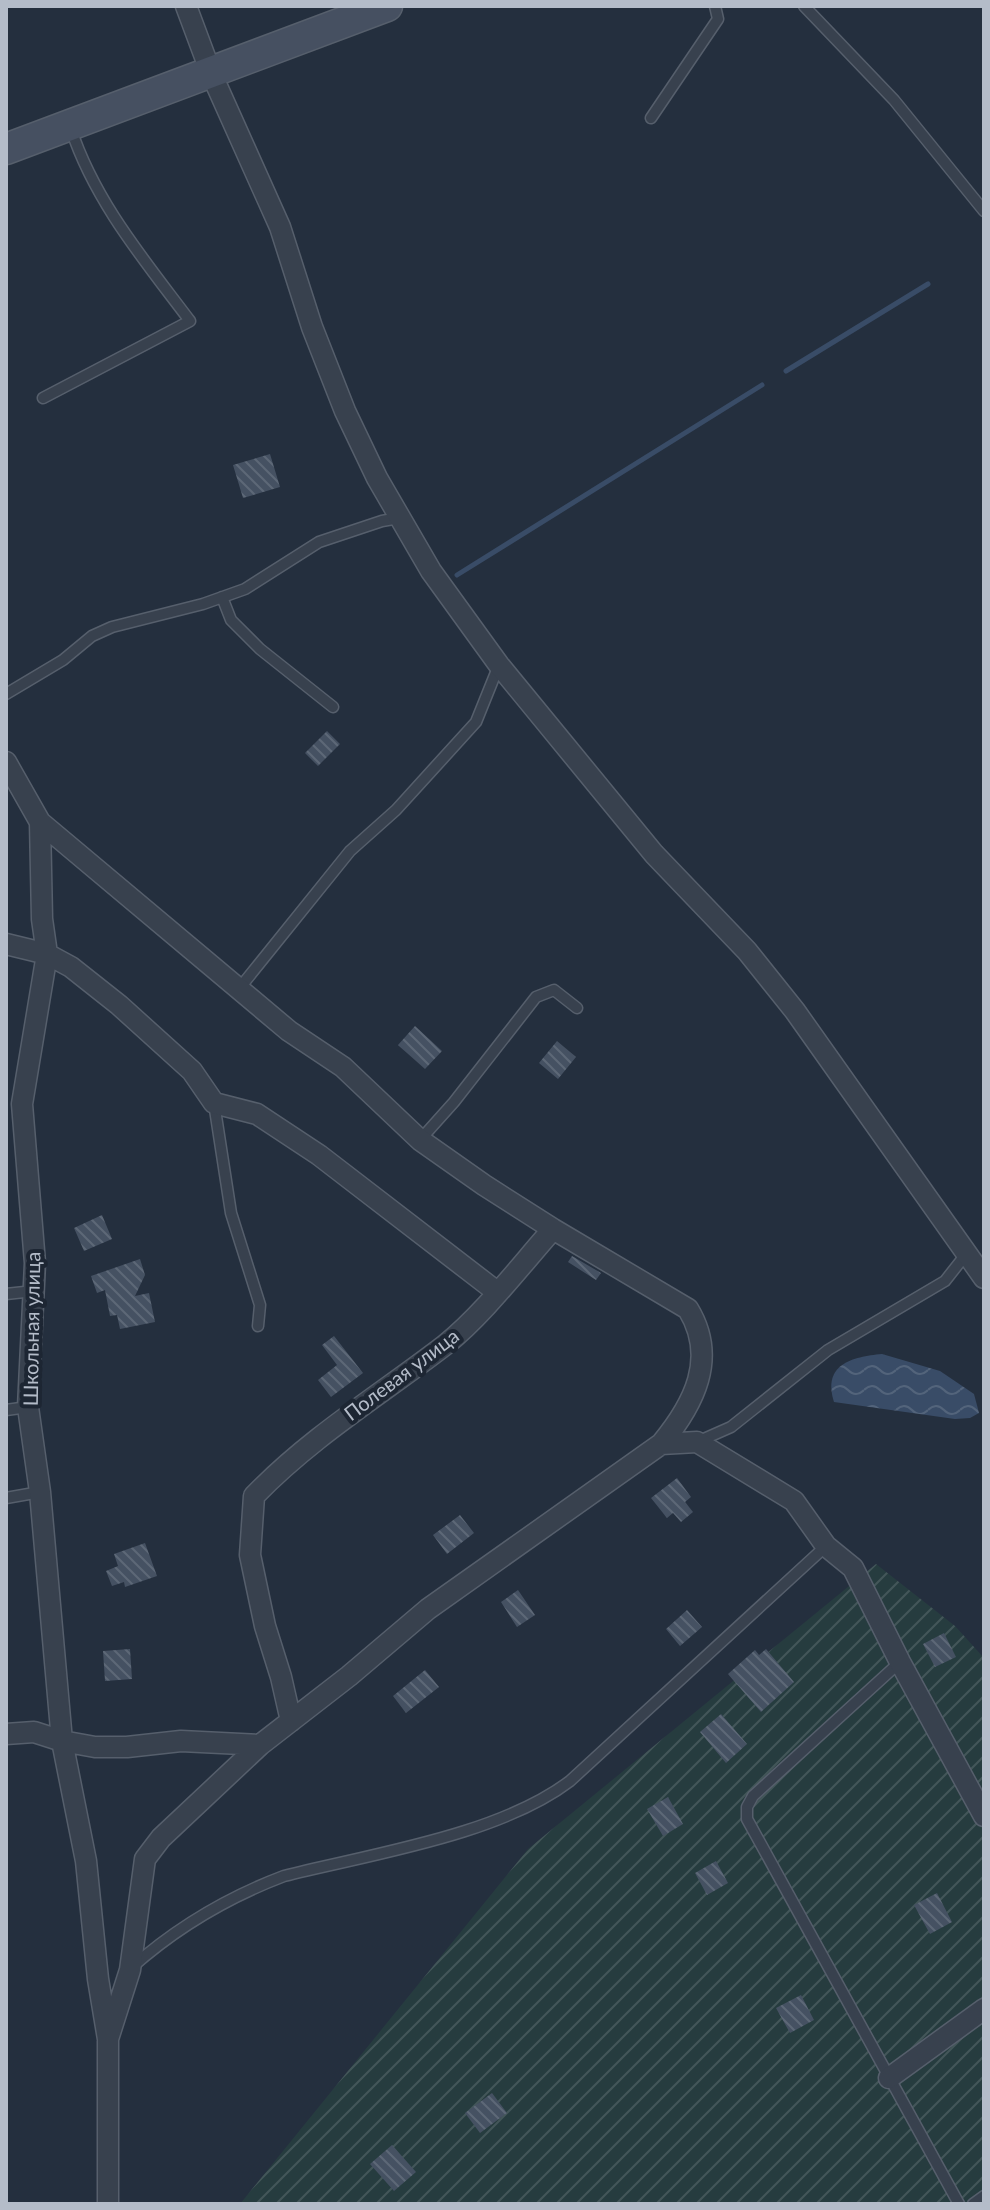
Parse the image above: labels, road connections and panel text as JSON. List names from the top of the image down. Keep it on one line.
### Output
{"streets":{"street":["Школьная улица","Полевая улица"]},"crossings":[["Школьная улица","Полевая улица"]]}
